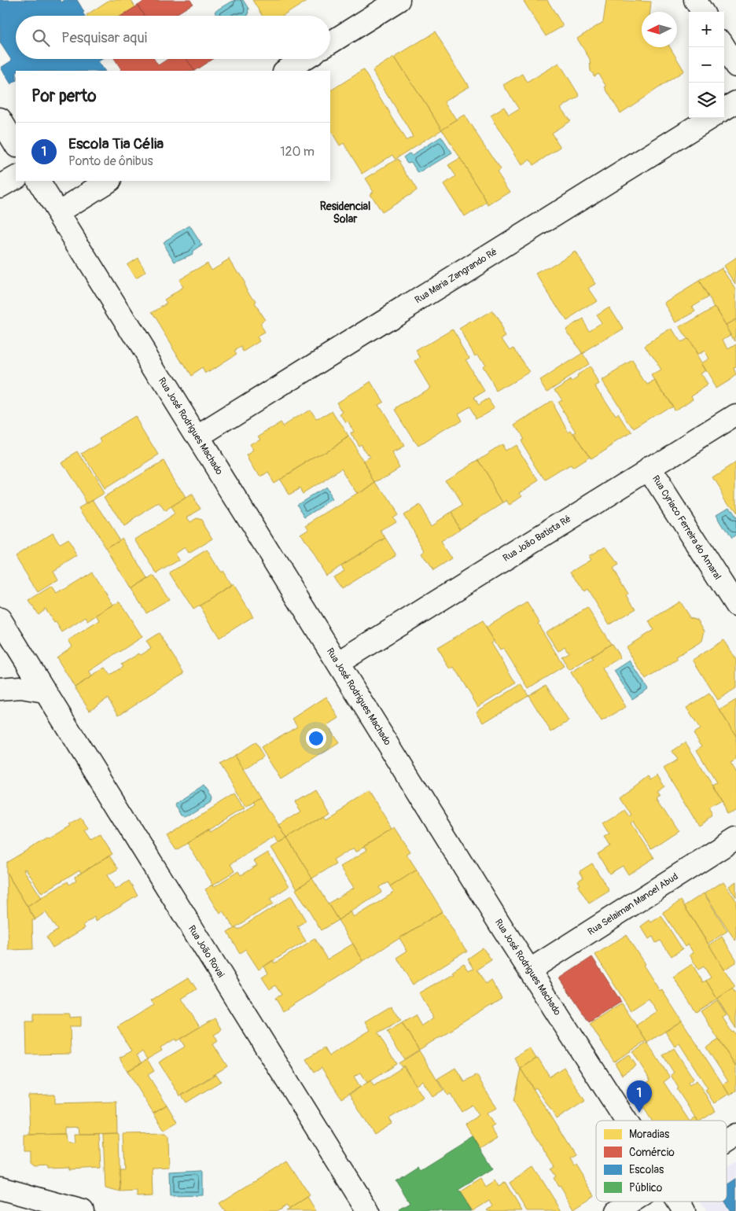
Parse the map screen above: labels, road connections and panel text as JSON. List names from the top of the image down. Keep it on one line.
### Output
{"streets":{"street":["Rua Maria Zangrando Ré","Rua José Rodrigues Machado","Rua Cyriaco Ferreira do Amaral","Rua João Batista Ré","Rua Selaiman Manoel Abud","Rua João Rovai"]},"crossings":[["Rua Maria Zangrando Ré","Rua José Rodrigues Machado"],["Rua José Rodrigues Machado","Rua João Batista Ré"],["Rua José Rodrigues Machado","Rua Selaiman Manoel Abud"],["Rua Cyriaco Ferreira do Amaral","Rua João Batista Ré"]],"districts":["Residencial Solar"],"legend":["Moradias","Comércio","Escolas","Público"],"north":"left","page":{"map_buttons":["+","−"],"search":"Pesquisar aqui","heading":"Por perto","list":[{"mark":"1","name":"Escola Tia Célia","note":"Ponto de ônibus","value":"120 m"}],"pins":"1"}}
